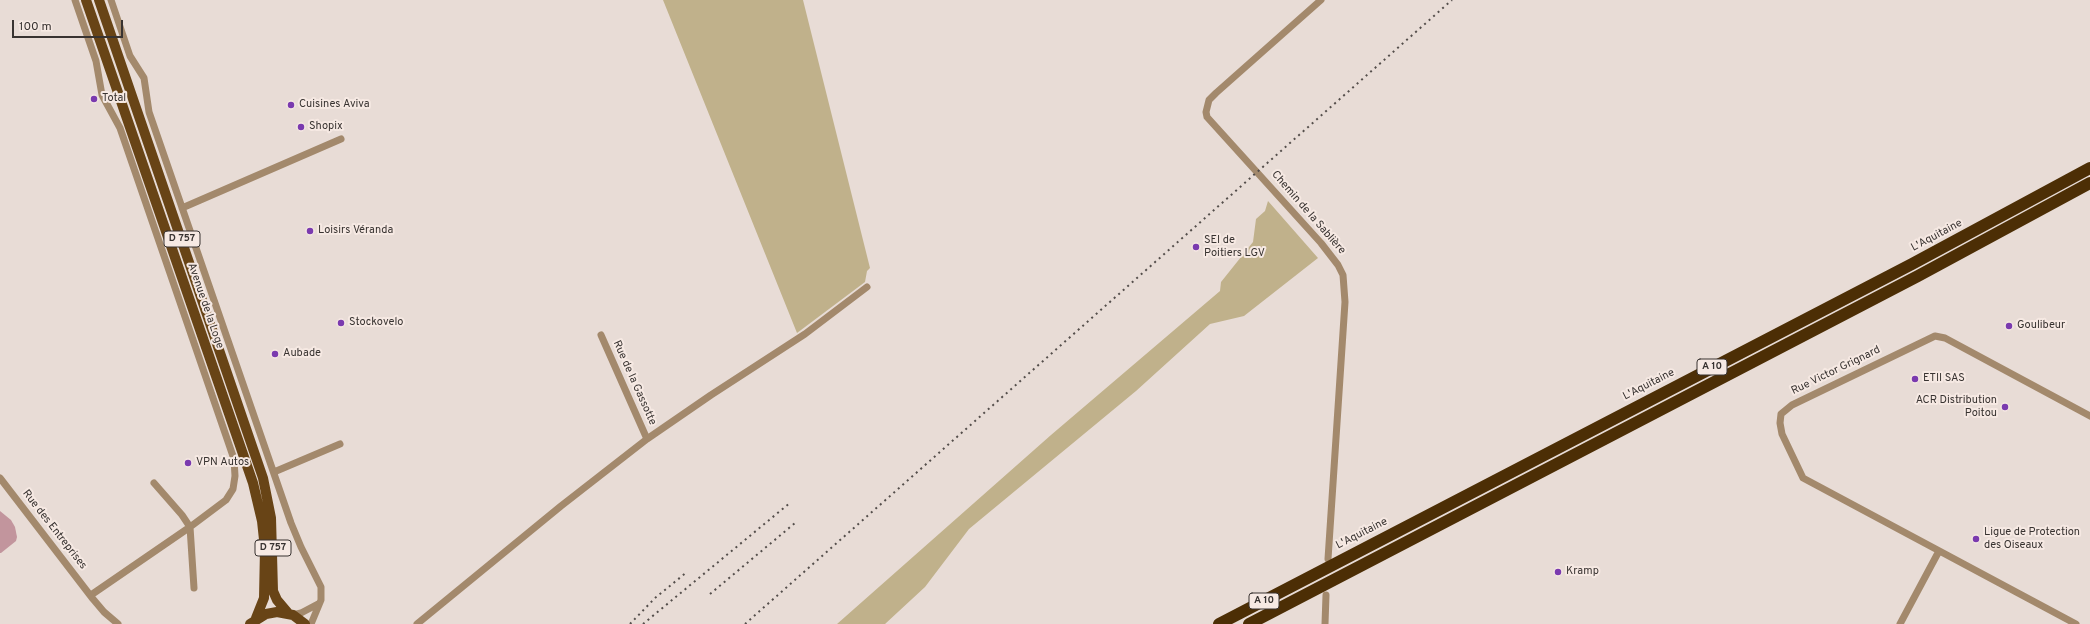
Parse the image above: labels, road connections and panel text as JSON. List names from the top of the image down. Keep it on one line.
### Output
{"streets":{"highway":["L'Aquitaine","A 10"],"main road":["D 757","Avenue de la Loge"],"street":["Chemin de la Sablière","Rue Victor Grignard","Rue de la Gassotte","Rue des Entreprises"]},"places":["Total","Cuisines Aviva","Shopix","Loisirs Véranda","SEI de Poitiers LGV","Stockovelo","Goulibeur","Aubade","ETII SAS","ACR Distribution Poitou","VPN Autos","Ligue de Protection des Oiseaux","Kramp"],"scale_bar":"100 m"}
